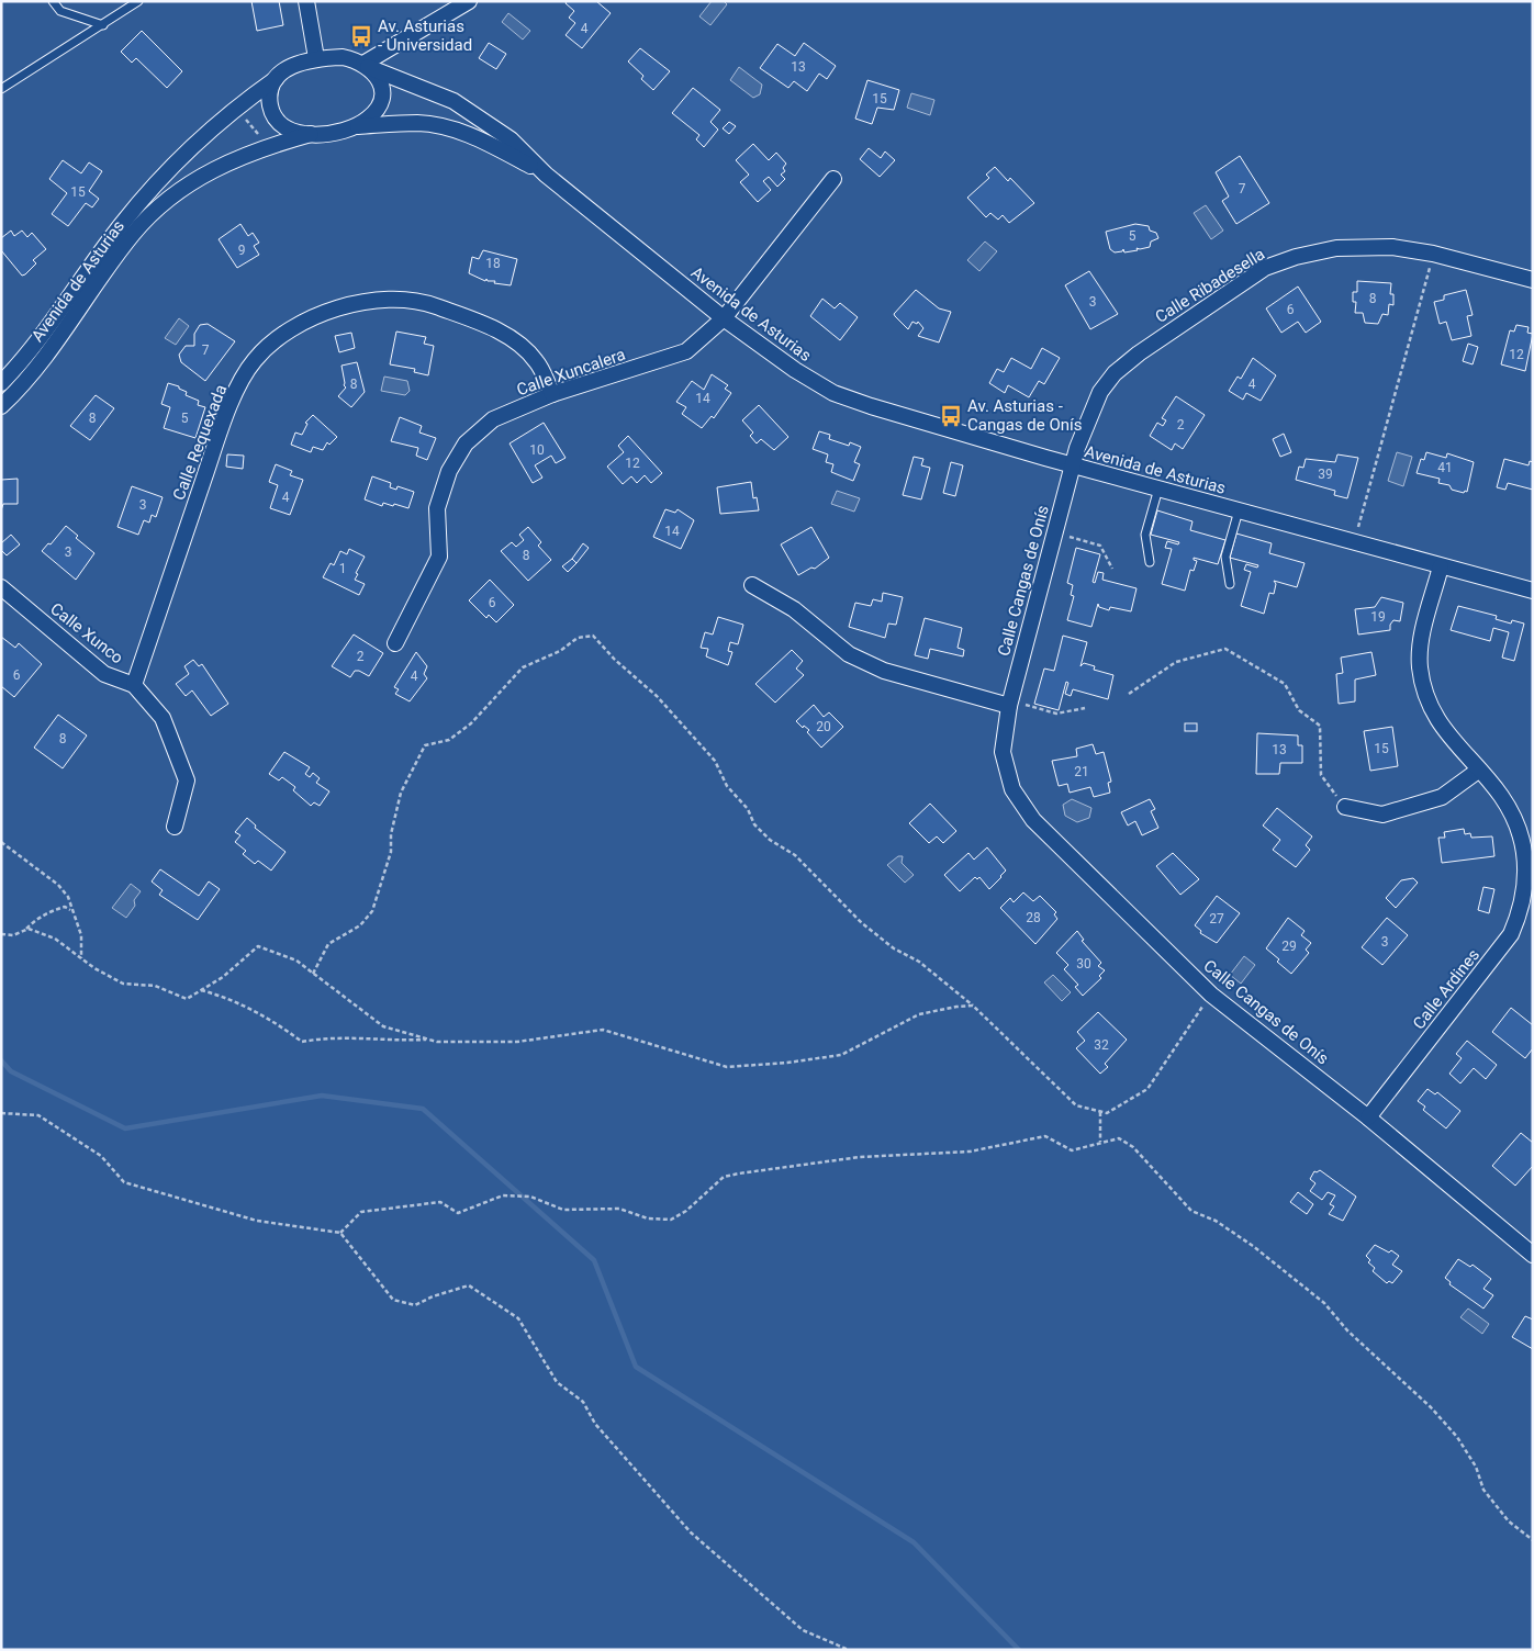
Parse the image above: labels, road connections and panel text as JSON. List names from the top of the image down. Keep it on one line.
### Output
{"streets":{"street":["Avenida de Asturias","Calle Ribadesella","Calle Xuncalera","Calle Requexada","Calle Cangas de Onís","Calle Xunco","Calle Ardines"]},"crossings":[["Avenida de Asturias","Calle Ribadesella"],["Avenida de Asturias","Calle Xuncalera"],["Avenida de Asturias","Calle Cangas de Onís"],["Avenida de Asturias","Calle Ardines"],["Calle Ribadesella","Calle Cangas de Onís"],["Calle Xuncalera","Calle Requexada"],["Calle Requexada","Calle Xunco"],["Calle Cangas de Onís","Calle Ardines"]],"places":{"bus stop":["Av. Asturias - Universidad","Av. Asturias - Cangas de Onís"]},"house_numbers":["4","13","15","7","15","5","9","18","8","3","6","7","12","8","4","14","8","5","2","10","12","41","39","4","3","14","3","8","1","6","19","2","6","4","20","8","15","13","21","28","27","3","29","30","32"]}
